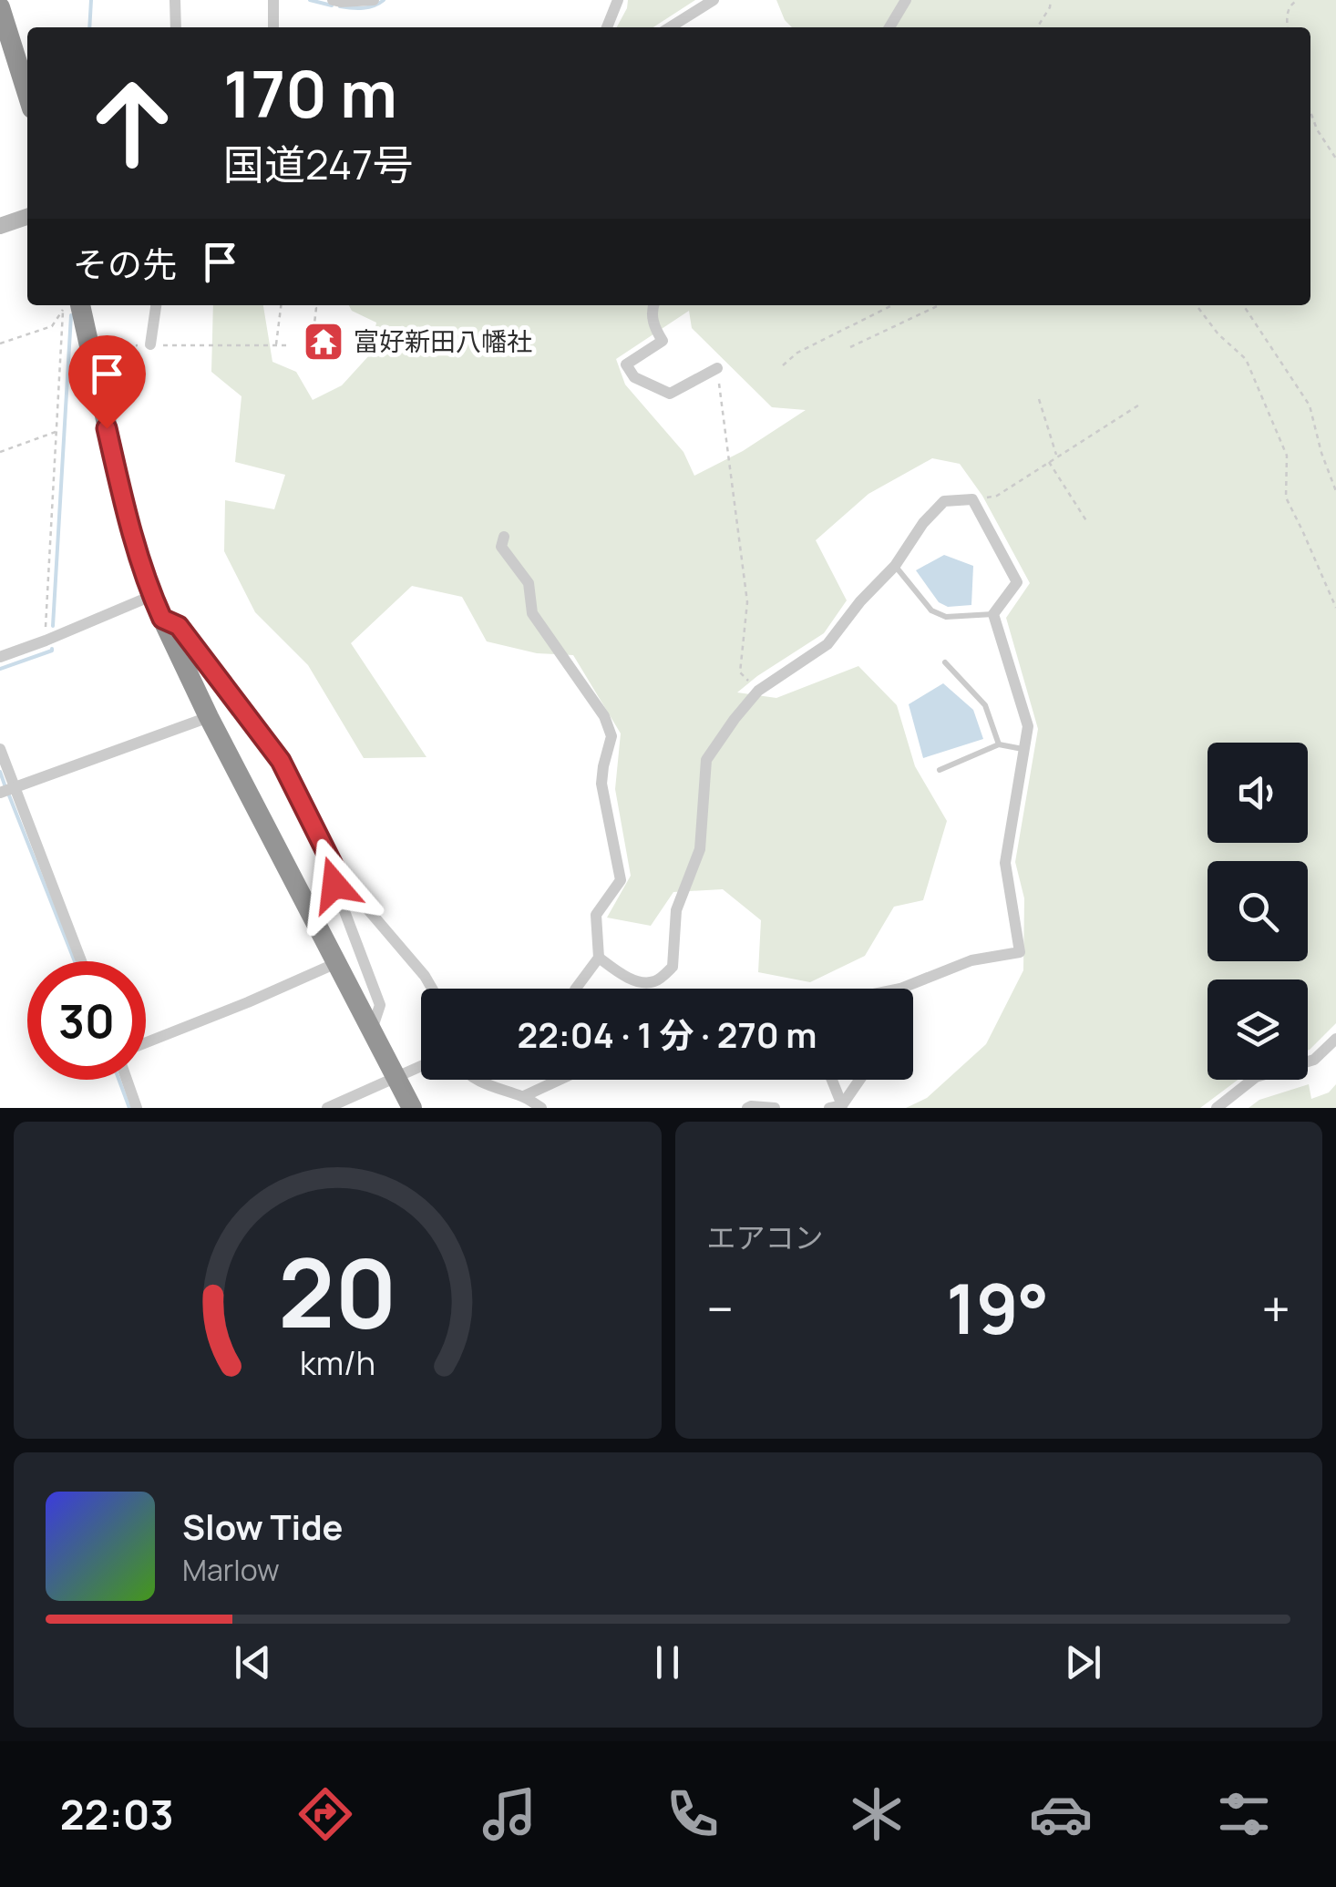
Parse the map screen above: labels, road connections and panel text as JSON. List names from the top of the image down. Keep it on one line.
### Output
{"places":{"temple":["富好新田八幡社"]},"page":{"turn":["170 m","国道247号"],"then":"その先","limit":"30","trip":"22:04 · 1 分 · 270 m","tile":"エアコン","heat":["−","19°","+"],"song":["Slow Tide","Marlow"],"tabs":"22:03","gauge":["20","km/h"]}}
